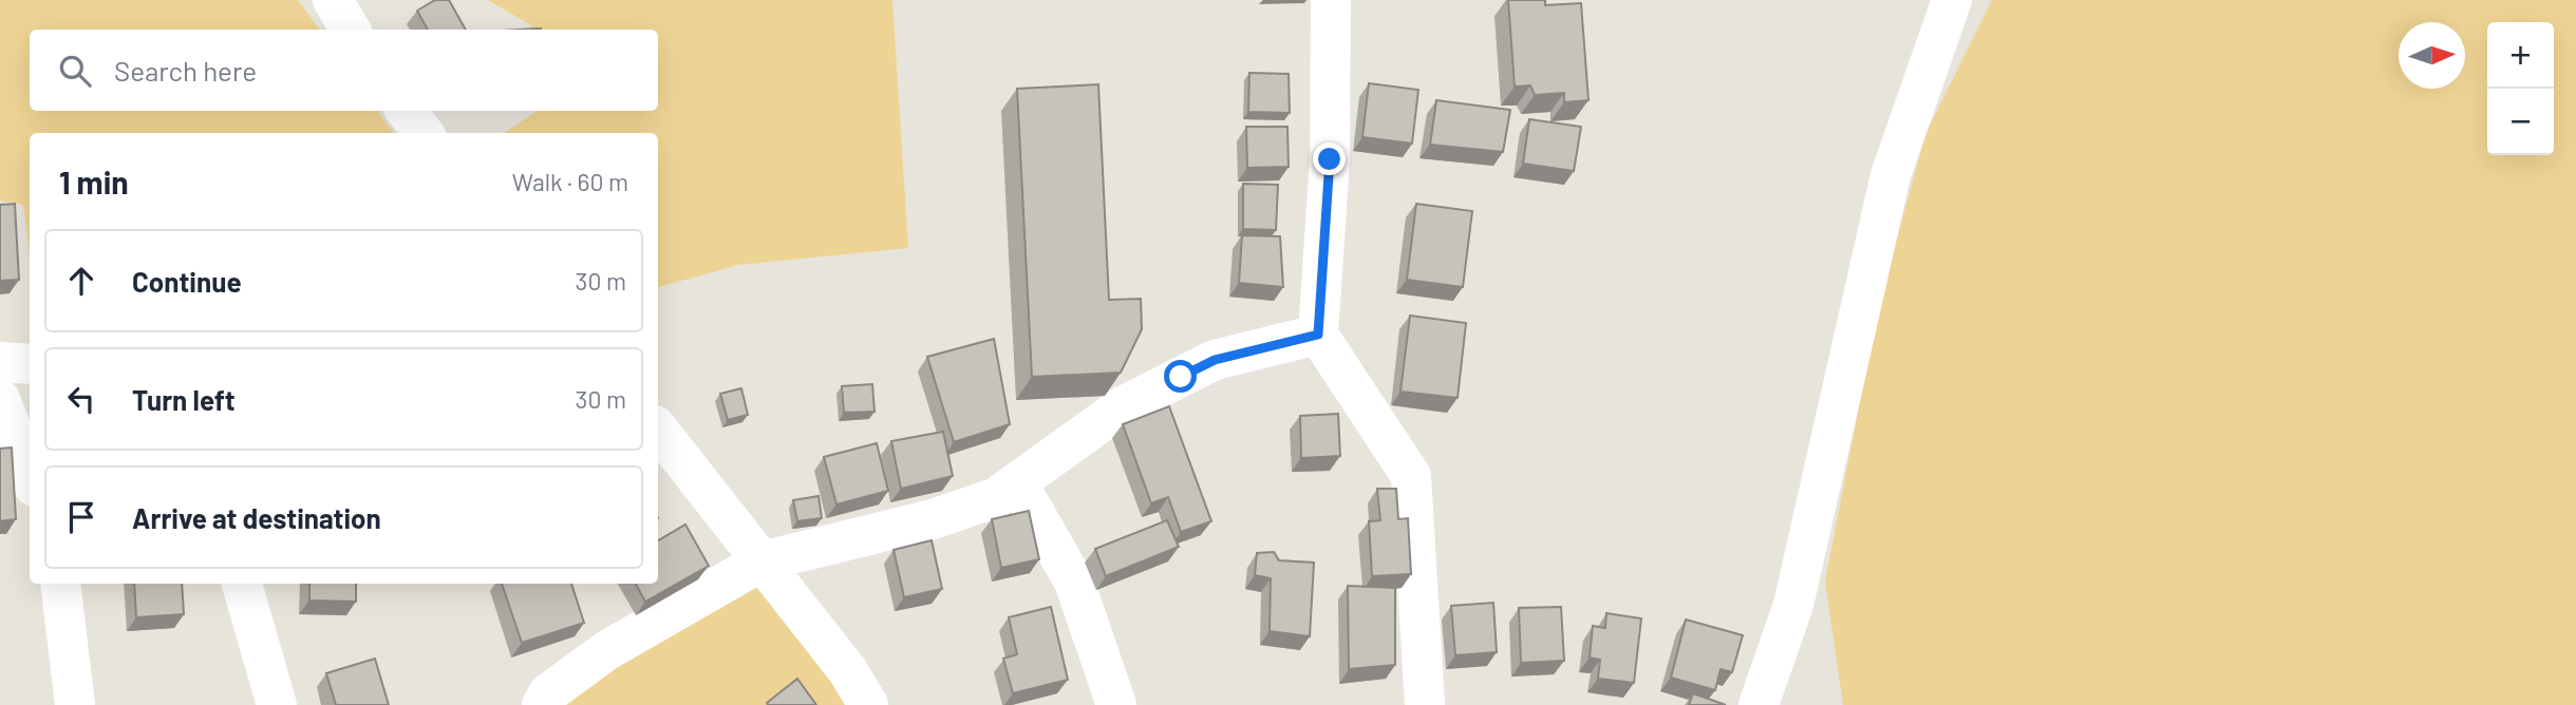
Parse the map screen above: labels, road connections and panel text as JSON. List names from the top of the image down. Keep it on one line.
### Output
{"north":"right","page":{"map_buttons":["+","−"],"search":"Search here","heading":["1 min","Walk · 60 m"],"list":[["Continue","30 m"],["Turn left","30 m"],"Arrive at destination"]}}
